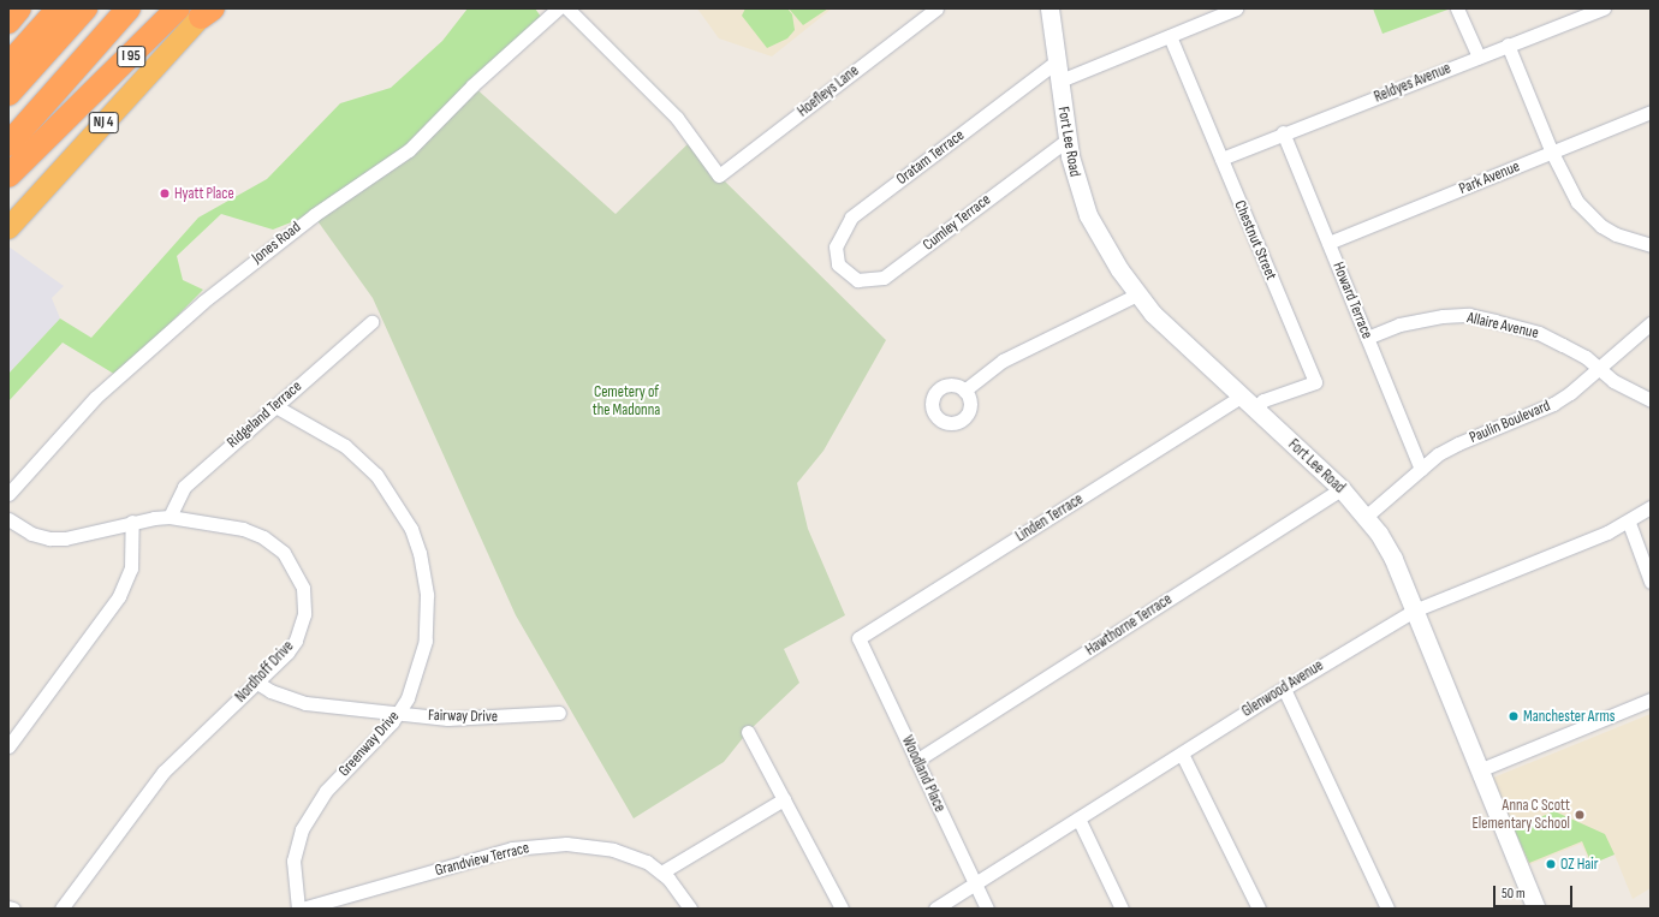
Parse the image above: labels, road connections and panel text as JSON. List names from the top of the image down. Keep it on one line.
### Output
{"streets":{"highway":["I 95","NJ 4"],"main road":["Fort Lee Road"],"street":["Reldyes Avenue","Hoefleys Lane","Oratam Terrace","Park Avenue","Cumley Terrace","Chestnut Street","Jones Road","Howard Terrace","Allaire Avenue","Ridgeland Terrace","Paulin Boulevard","Linden Terrace","Hawthorne Terrace","Nordhoff Drive","Glenwood Avenue","Fairway Drive","Greenway Drive","Woodland Place","Grandview Terrace"]},"crossings":[["Reldyes Avenue","Chestnut Street"],["Reldyes Avenue","Howard Terrace"],["Fort Lee Road","Oratam Terrace"],["Fort Lee Road","Cumley Terrace"],["Fort Lee Road","Chestnut Street"],["Fort Lee Road","Paulin Boulevard"],["Fort Lee Road","Linden Terrace"],["Fort Lee Road","Hawthorne Terrace"],["Fort Lee Road","Glenwood Avenue"],["Oratam Terrace","Cumley Terrace"],["Park Avenue","Howard Terrace"],["Howard Terrace","Allaire Avenue"],["Howard Terrace","Paulin Boulevard"],["Allaire Avenue","Paulin Boulevard"],["Ridgeland Terrace","Nordhoff Drive"],["Ridgeland Terrace","Greenway Drive"],["Linden Terrace","Woodland Place"],["Hawthorne Terrace","Woodland Place"],["Nordhoff Drive","Fairway Drive"],["Glenwood Avenue","Woodland Place"],["Fairway Drive","Greenway Drive"],["Greenway Drive","Grandview Terrace"]],"parks":["Cemetery of the Madonna"],"places":["Hyatt Place","Manchester Arms","Anna C Scott Elementary School","OZ Hair"],"scale_bar":"50 m"}
